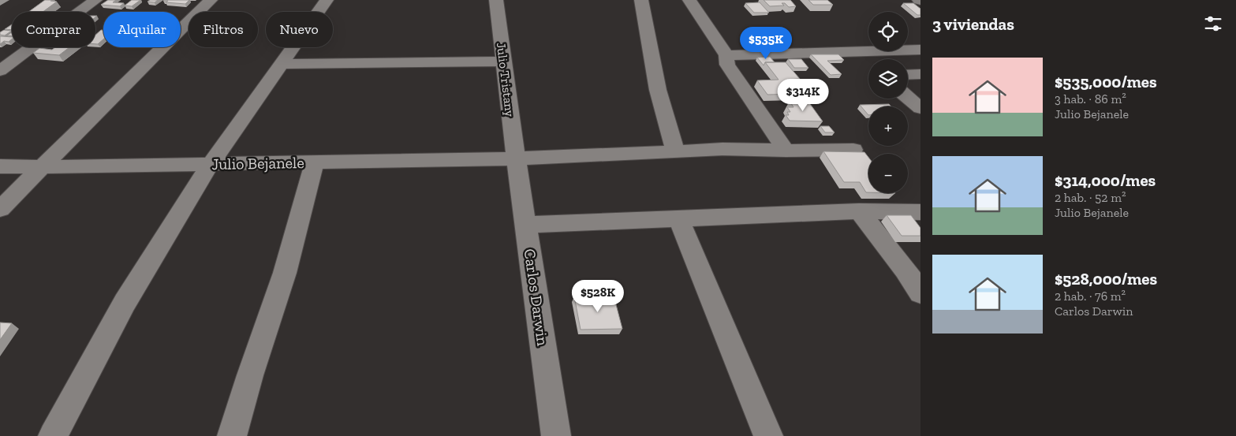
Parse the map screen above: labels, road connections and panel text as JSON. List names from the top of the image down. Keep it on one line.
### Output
{"streets":{"street":["Julio Tristany","Julio Bejanele","Carlos Darwin"]},"crossings":[["Julio Tristany","Julio Bejanele"],["Julio Tristany","Carlos Darwin"],["Julio Bejanele","Carlos Darwin"]],"page":{"heading":"3 viviendas","map_buttons":["+","−"],"chip":["Comprar","Alquilar","Filtros","Nuevo"],"price":["$535K","$314K","$528K"],"list":[{"name":"$535,000/mes","note":"3 hab. · 86 m² · Julio Bejanele"},{"name":"$314,000/mes","note":"2 hab. · 52 m² · Julio Bejanele"},{"name":"$528,000/mes","note":"2 hab. · 76 m² · Carlos Darwin"}]}}
